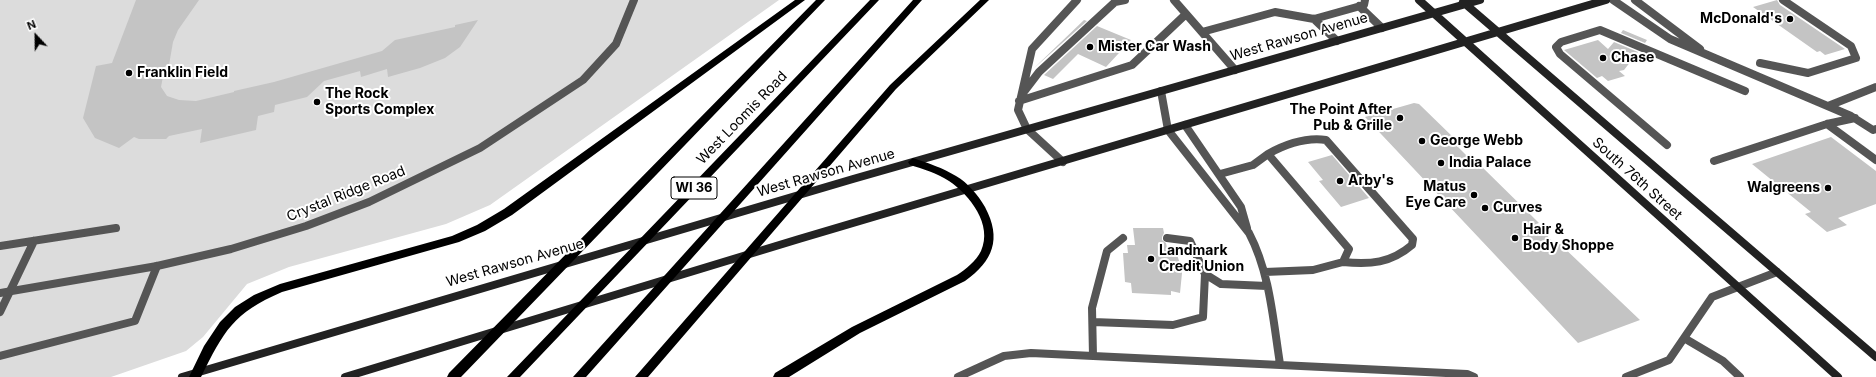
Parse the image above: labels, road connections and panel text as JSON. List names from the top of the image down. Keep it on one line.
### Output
{"streets":{"main road":["West Rawson Avenue","West Loomis Road","South 76th Street","WI 36"],"street":["Crystal Ridge Road"]},"crossings":[["West Rawson Avenue","South 76th Street"]],"places":["McDonald's","Mister Car Wash","Chase","Franklin Field","The Rock Sports Complex","The Point After Pub & Grille","George Webb","India Palace","Arby's","Walgreens","Matus Eye Care","Curves","Hair & Body Shoppe","Landmark Credit Union"],"north":"top"}
